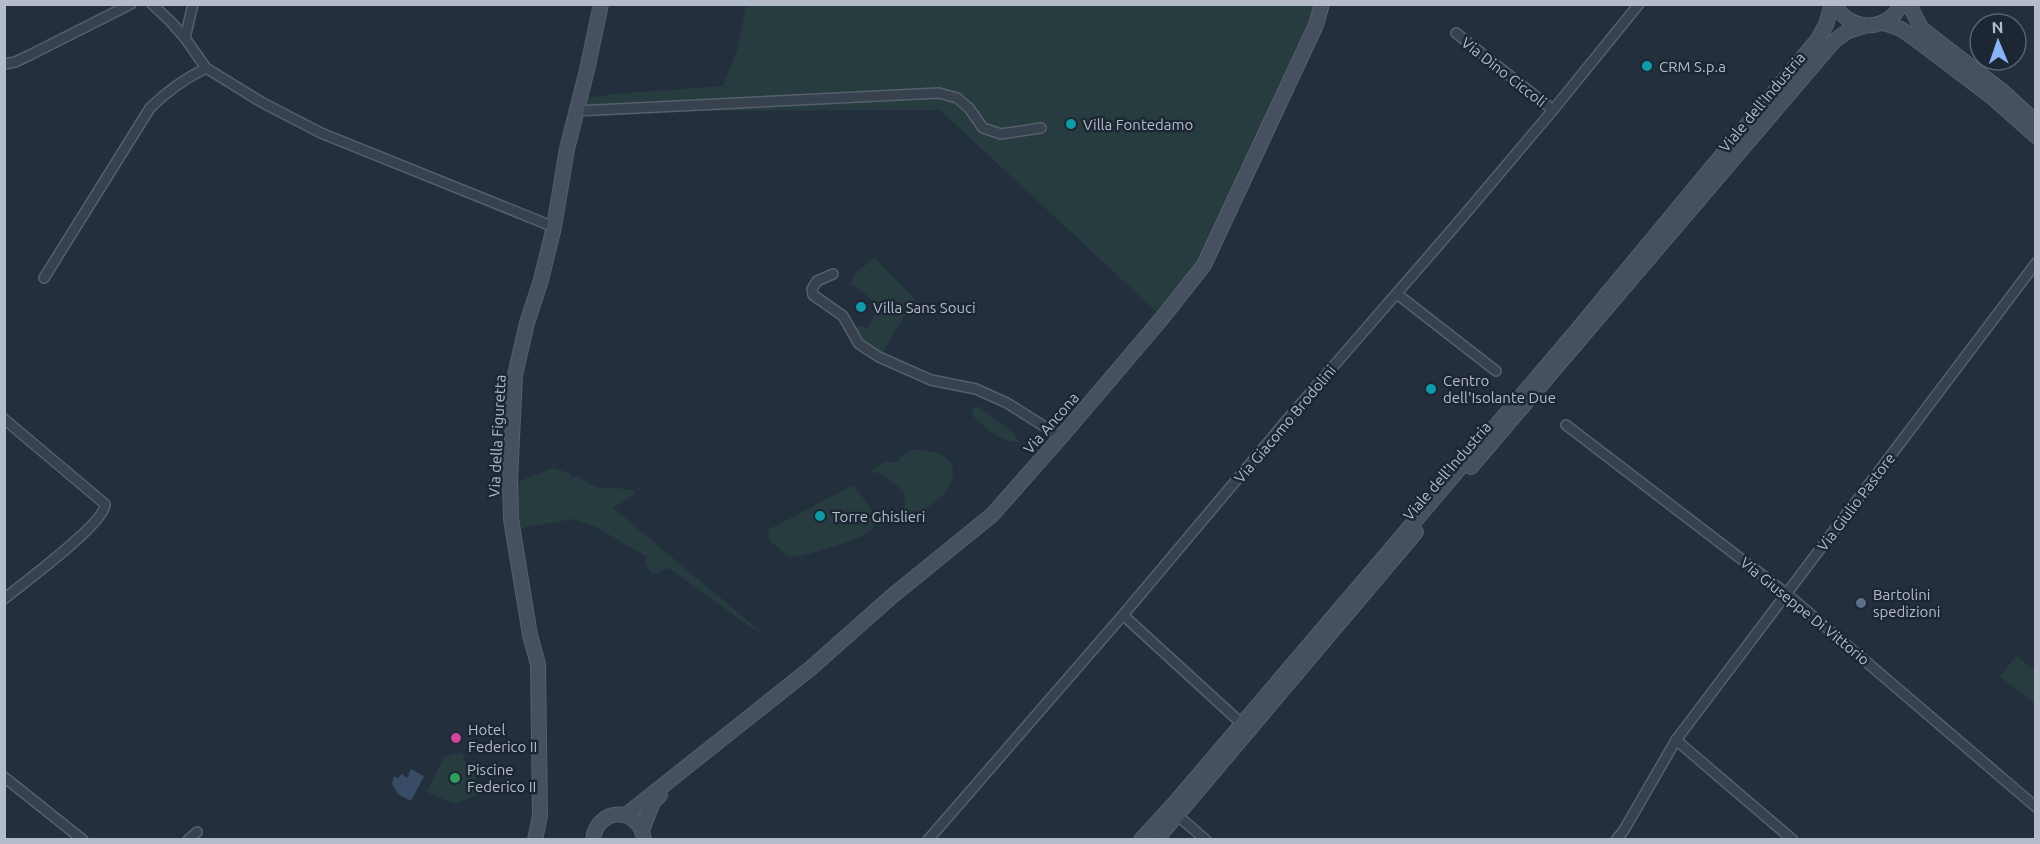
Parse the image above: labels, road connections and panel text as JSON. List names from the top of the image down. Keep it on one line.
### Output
{"streets":{"main road":["Viale dell'Industria","Via Ancona","Via della Figuretta"],"street":["Via Dino Ciccoli","Via Giacomo Brodolini","Via Giulio Pastore","Via Giuseppe Di Vittorio"]},"crossings":[["Via Dino Ciccoli","Via Giacomo Brodolini"],["Via Giulio Pastore","Via Giuseppe Di Vittorio"]],"places":["CRM S.p.a","Villa Fontedamo","Villa Sans Souci","Centro dell'Isolante Due","Torre Ghislieri","Bartolini spedizioni","Hotel Federico II","Piscine Federico II"],"north":"top"}
